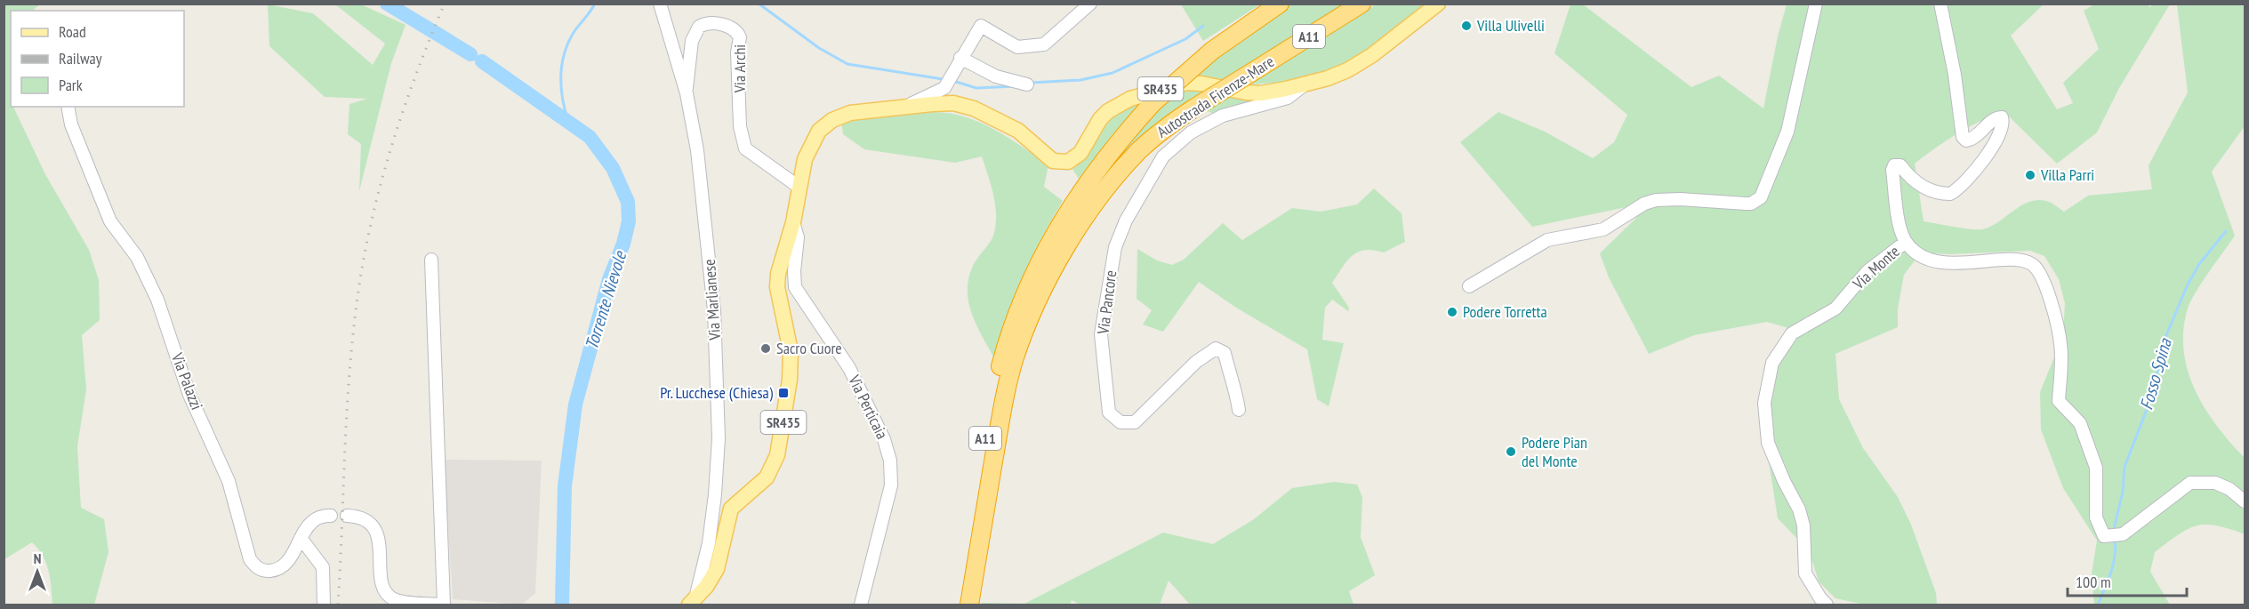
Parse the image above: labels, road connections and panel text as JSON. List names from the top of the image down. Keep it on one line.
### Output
{"streets":{"highway":["A11","Autostrada Firenze-Mare"],"main road":["SR435"],"street":["Via Archi","Via Monte","Via Marlianese","Via Pancore","Via Palazzi","Via Perticaia"]},"crossings":[["Via Archi","SR435"],["Via Archi","Via Marlianese"],["SR435","Via Marlianese"],["SR435","Via Pancore"],["SR435","Via Perticaia"]],"water":["Torrente Nievole","Fosso Spina"],"places":{"other":["Villa Ulivelli","Villa Parri","Podere Torretta","Sacro Cuore","Podere Pian del Monte"],"transit":["Pr. Lucchese (Chiesa)"]},"legend":["Road","Railway","Park"],"scale_bar":"100 m","north":"top"}
